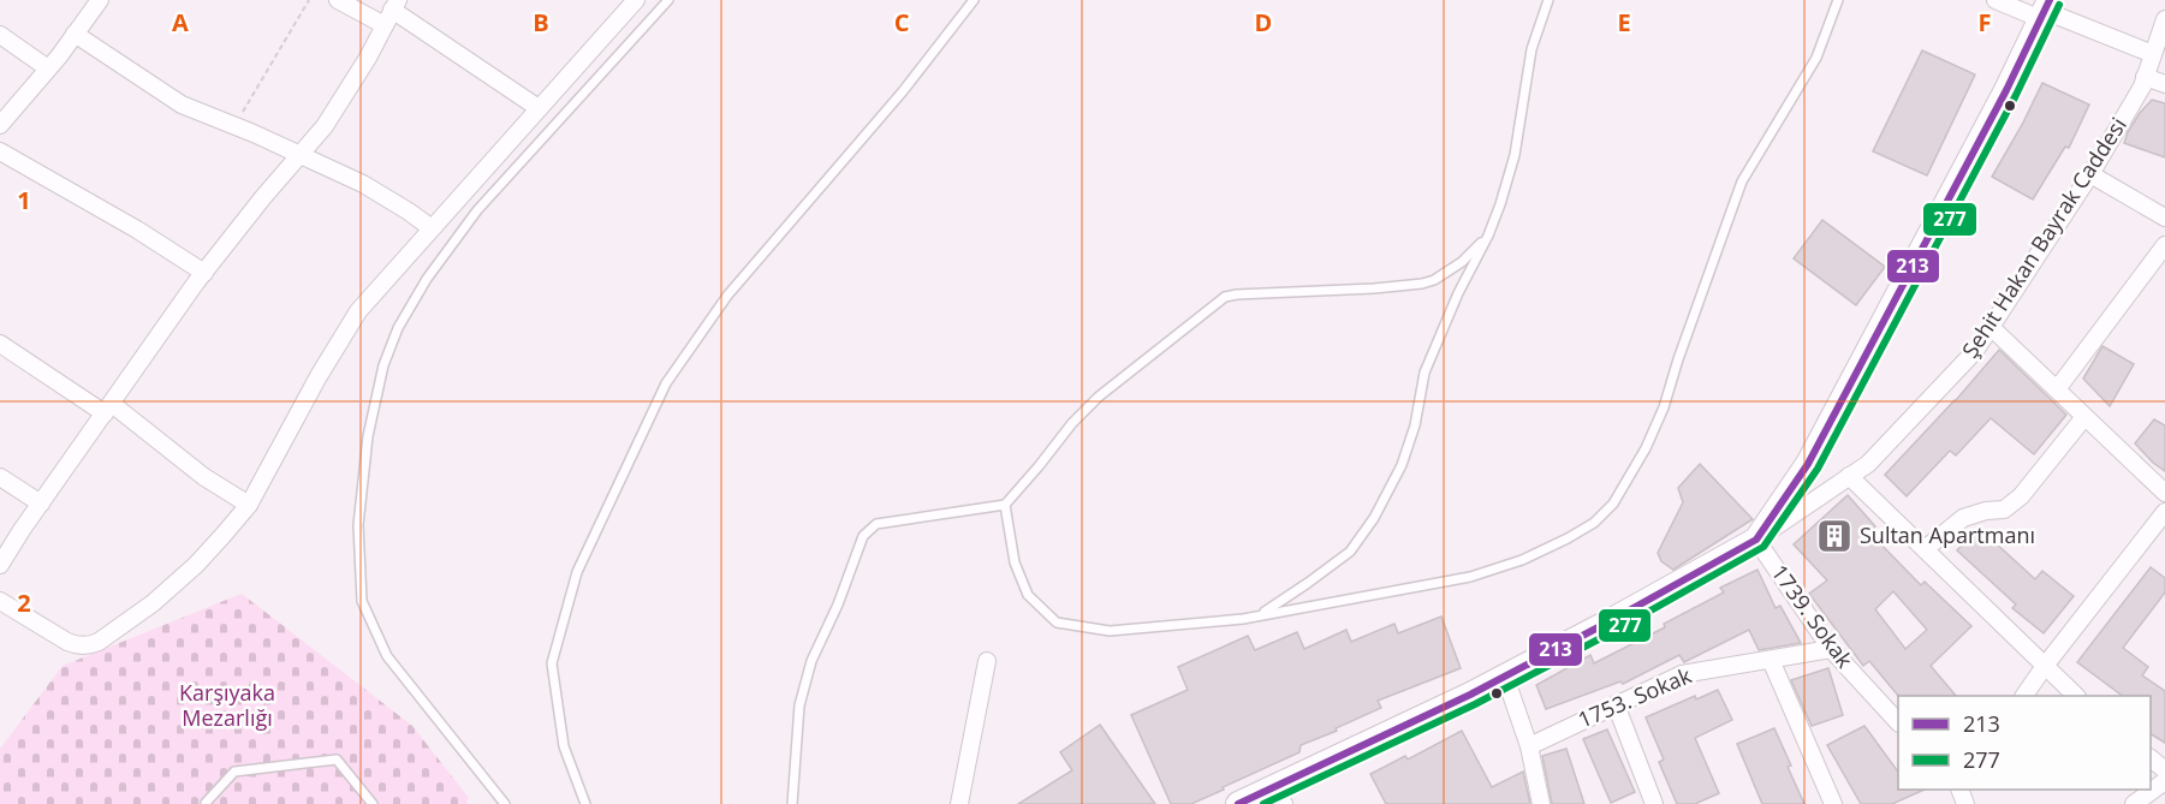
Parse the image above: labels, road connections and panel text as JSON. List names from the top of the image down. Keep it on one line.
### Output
{"streets":{"street":["Şehit Hakan Bayrak Caddesi","1739. Sokak","1753. Sokak"]},"crossings":[["Şehit Hakan Bayrak Caddesi","1739. Sokak"],["1739. Sokak","1753. Sokak"]],"parks":["Karşıyaka Mezarlığı"],"places":{"building":["Sultan Apartmanı"]},"lines":["transit line 213","transit line 277"],"legend":["213","277"],"grid":{"columns":["A","B","C","D","E","F"],"rows":["1","2"]}}
